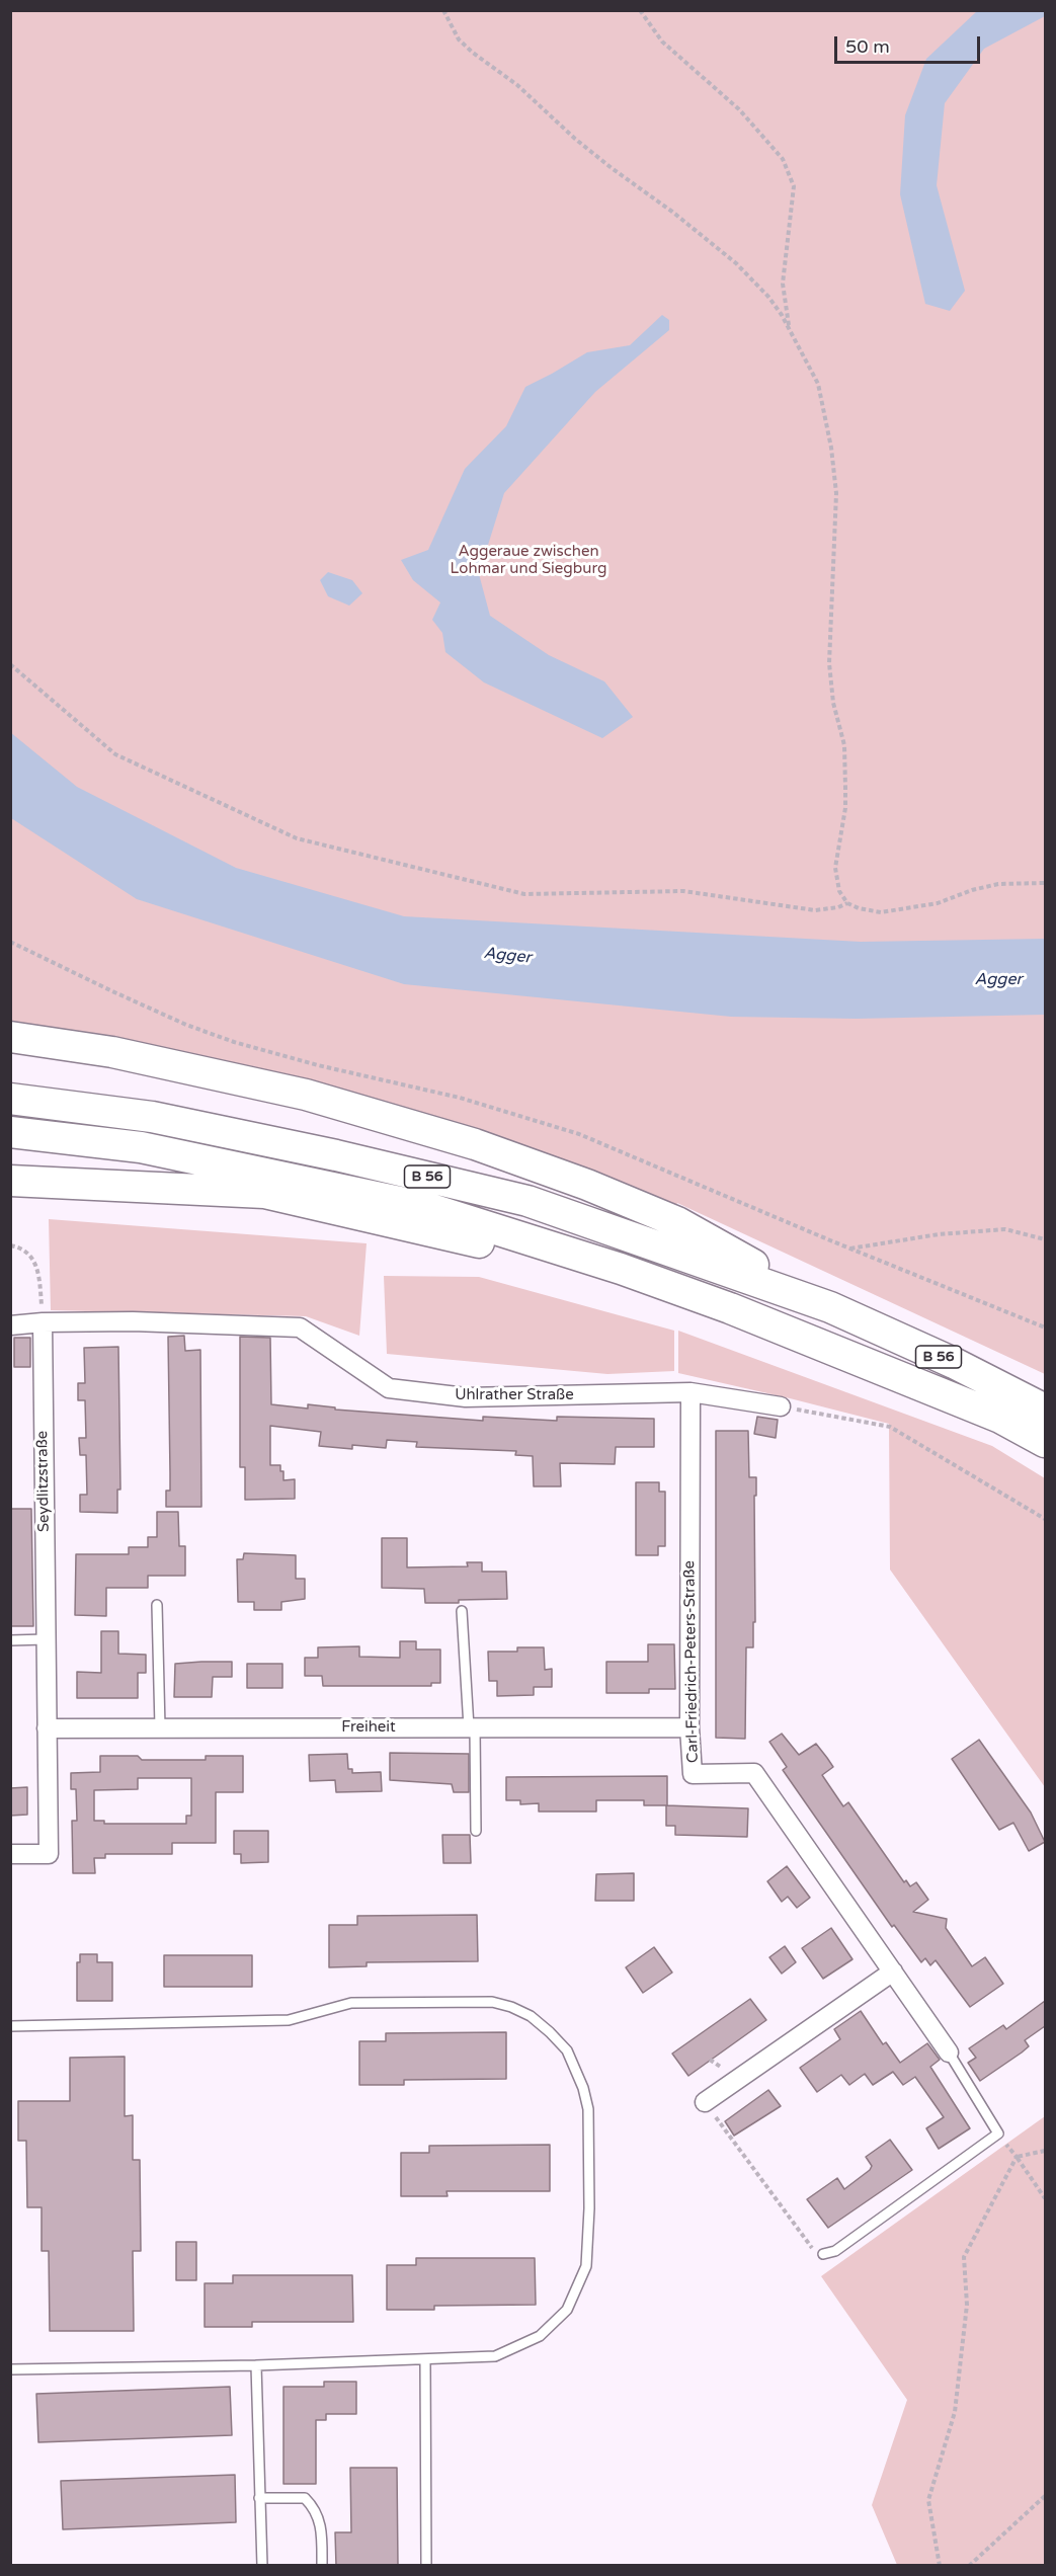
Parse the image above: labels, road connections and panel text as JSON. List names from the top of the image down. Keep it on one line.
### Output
{"streets":{"highway":["B 56"],"street":["Uhlrather Straße","Seydlitzstraße","Carl-Friedrich-Peters-Straße","Freiheit"]},"crossings":[["Uhlrather Straße","Seydlitzstraße"],["Uhlrather Straße","Carl-Friedrich-Peters-Straße"],["Seydlitzstraße","Freiheit"],["Carl-Friedrich-Peters-Straße","Freiheit"]],"water":["Agger"],"parks":["Aggeraue zwischen Lohmar und Siegburg"],"scale_bar":"50 m"}
